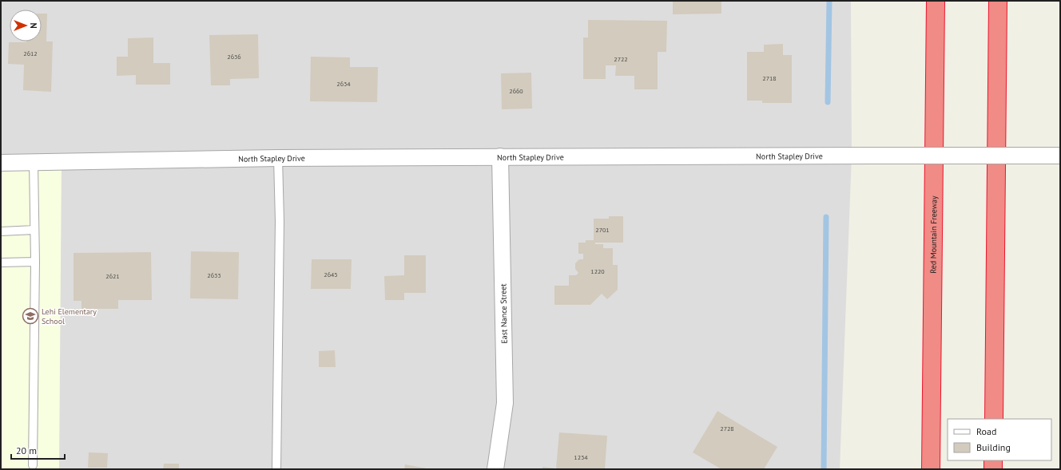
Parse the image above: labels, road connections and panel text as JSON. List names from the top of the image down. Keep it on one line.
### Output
{"streets":{"highway":["Red Mountain Freeway"],"street":["North Stapley Drive","East Nance Street"]},"crossings":[["North Stapley Drive","East Nance Street"]],"places":{"school or university":["Lehi Elementary School"]},"house_numbers":["2612","2636","2722","2718","2634","2660","2701","1220","2645","2633","2621","2728","1234"],"legend":["Road","Building"],"scale_bar":"20 m","north":"right"}
